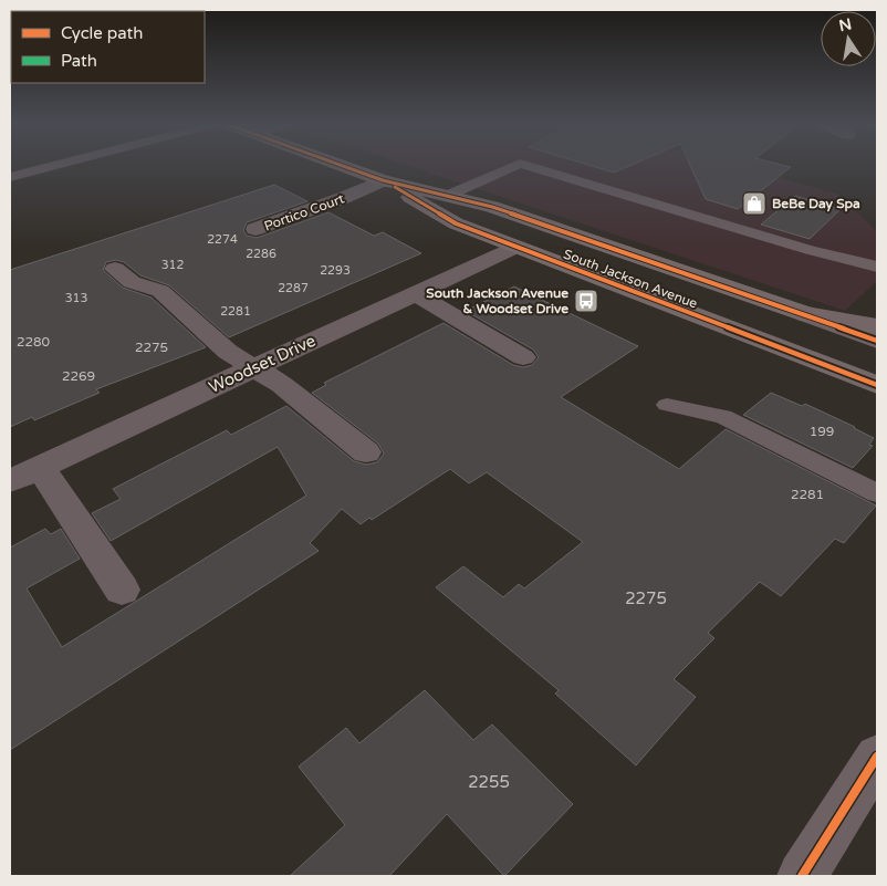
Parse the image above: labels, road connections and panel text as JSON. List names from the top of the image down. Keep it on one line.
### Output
{"streets":{"main road":["South Jackson Avenue"],"street":["Portico Court","Woodset Drive"]},"crossings":[["Portico Court","South Jackson Avenue"],["South Jackson Avenue","Woodset Drive"]],"places":{"shop":["BeBe Day Spa"],"bus stop":["South Jackson Avenue & Woodset Drive"]},"house_numbers":["2274","2286","312","2293","2287","313","2281","2280","2275","2269","199","2281","2275","2255"],"legend":["Cycle path","Path"],"north":"top"}
